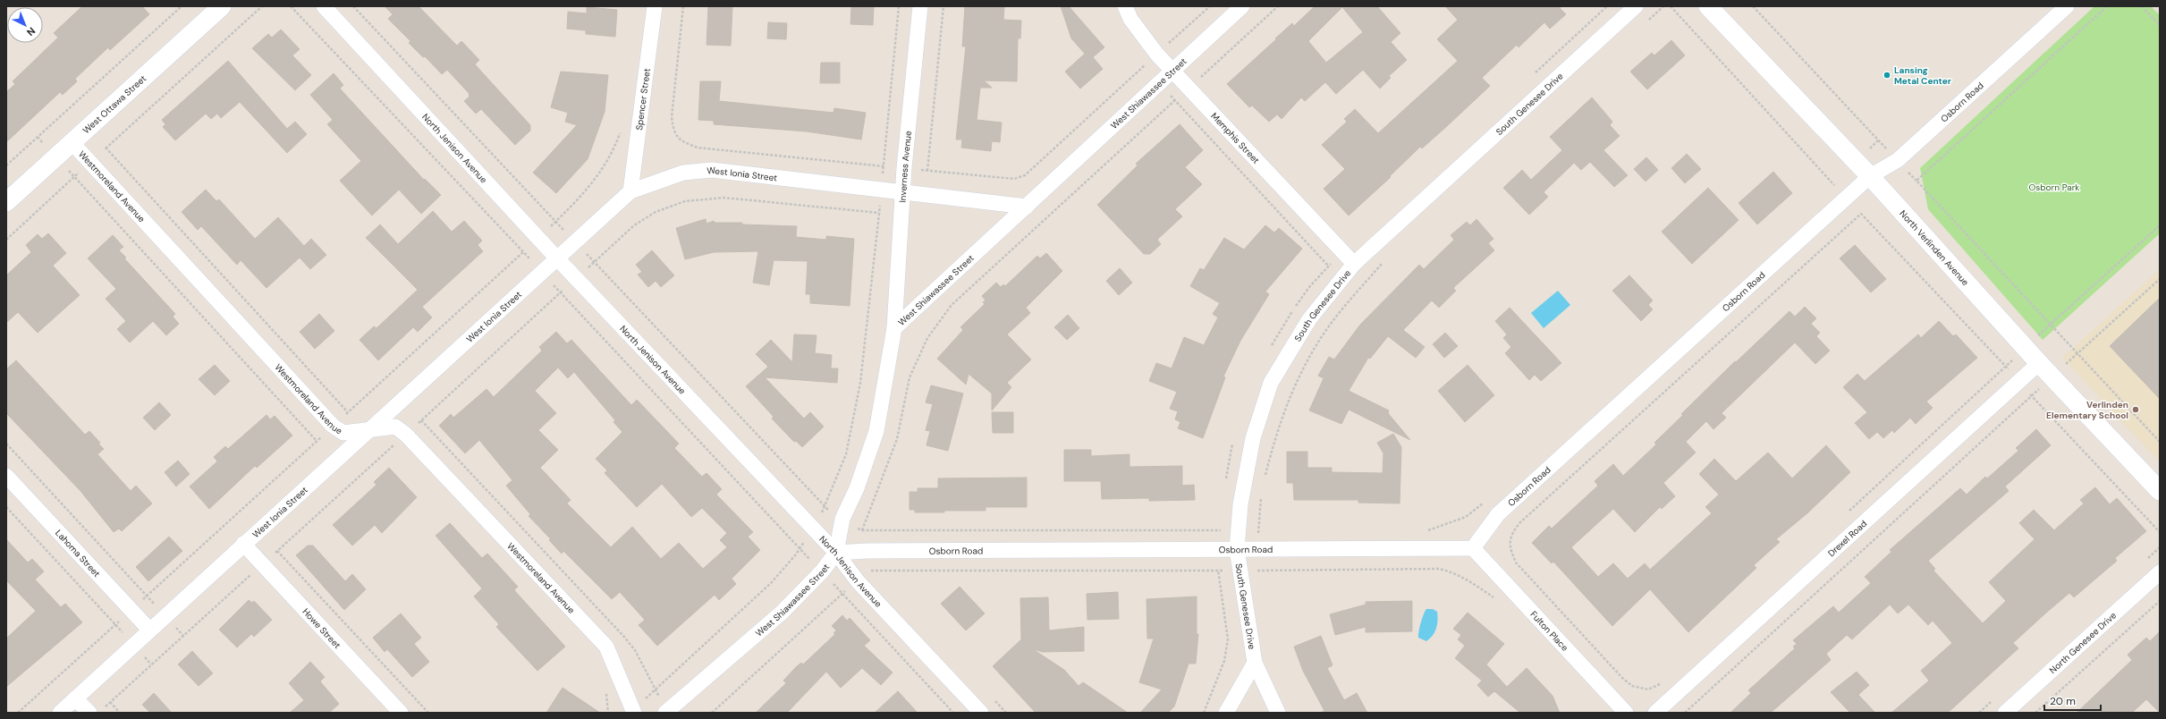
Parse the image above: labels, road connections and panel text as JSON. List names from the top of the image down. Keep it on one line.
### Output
{"streets":{"street":["West Shiawassee Street","Spencer Street","Osborn Road","West Ottawa Street","South Genesee Drive","Memphis Street","North Jenison Avenue","Inverness Avenue","West Ionia Street","Westmoreland Avenue","North Verlinden Avenue","Drexel Road","Lahoma Street","Howe Street","Fulton Place","North Genesee Drive"]},"crossings":[["West Shiawassee Street","Osborn Road"],["West Shiawassee Street","Memphis Street"],["West Shiawassee Street","North Jenison Avenue"],["West Shiawassee Street","Inverness Avenue"],["West Shiawassee Street","West Ionia Street"],["Spencer Street","West Ionia Street"],["Osborn Road","South Genesee Drive"],["Osborn Road","North Jenison Avenue"],["Osborn Road","North Verlinden Avenue"],["Osborn Road","Fulton Place"],["West Ottawa Street","Westmoreland Avenue"],["South Genesee Drive","Memphis Street"],["North Jenison Avenue","West Ionia Street"],["Inverness Avenue","West Ionia Street"],["West Ionia Street","Westmoreland Avenue"],["West Ionia Street","Lahoma Street"],["West Ionia Street","Howe Street"],["North Verlinden Avenue","Drexel Road"]],"parks":["Osborn Park"],"places":["Lansing Metal Center","Verlinden Elementary School"],"scale_bar":"20 m","north":"bottom right"}
